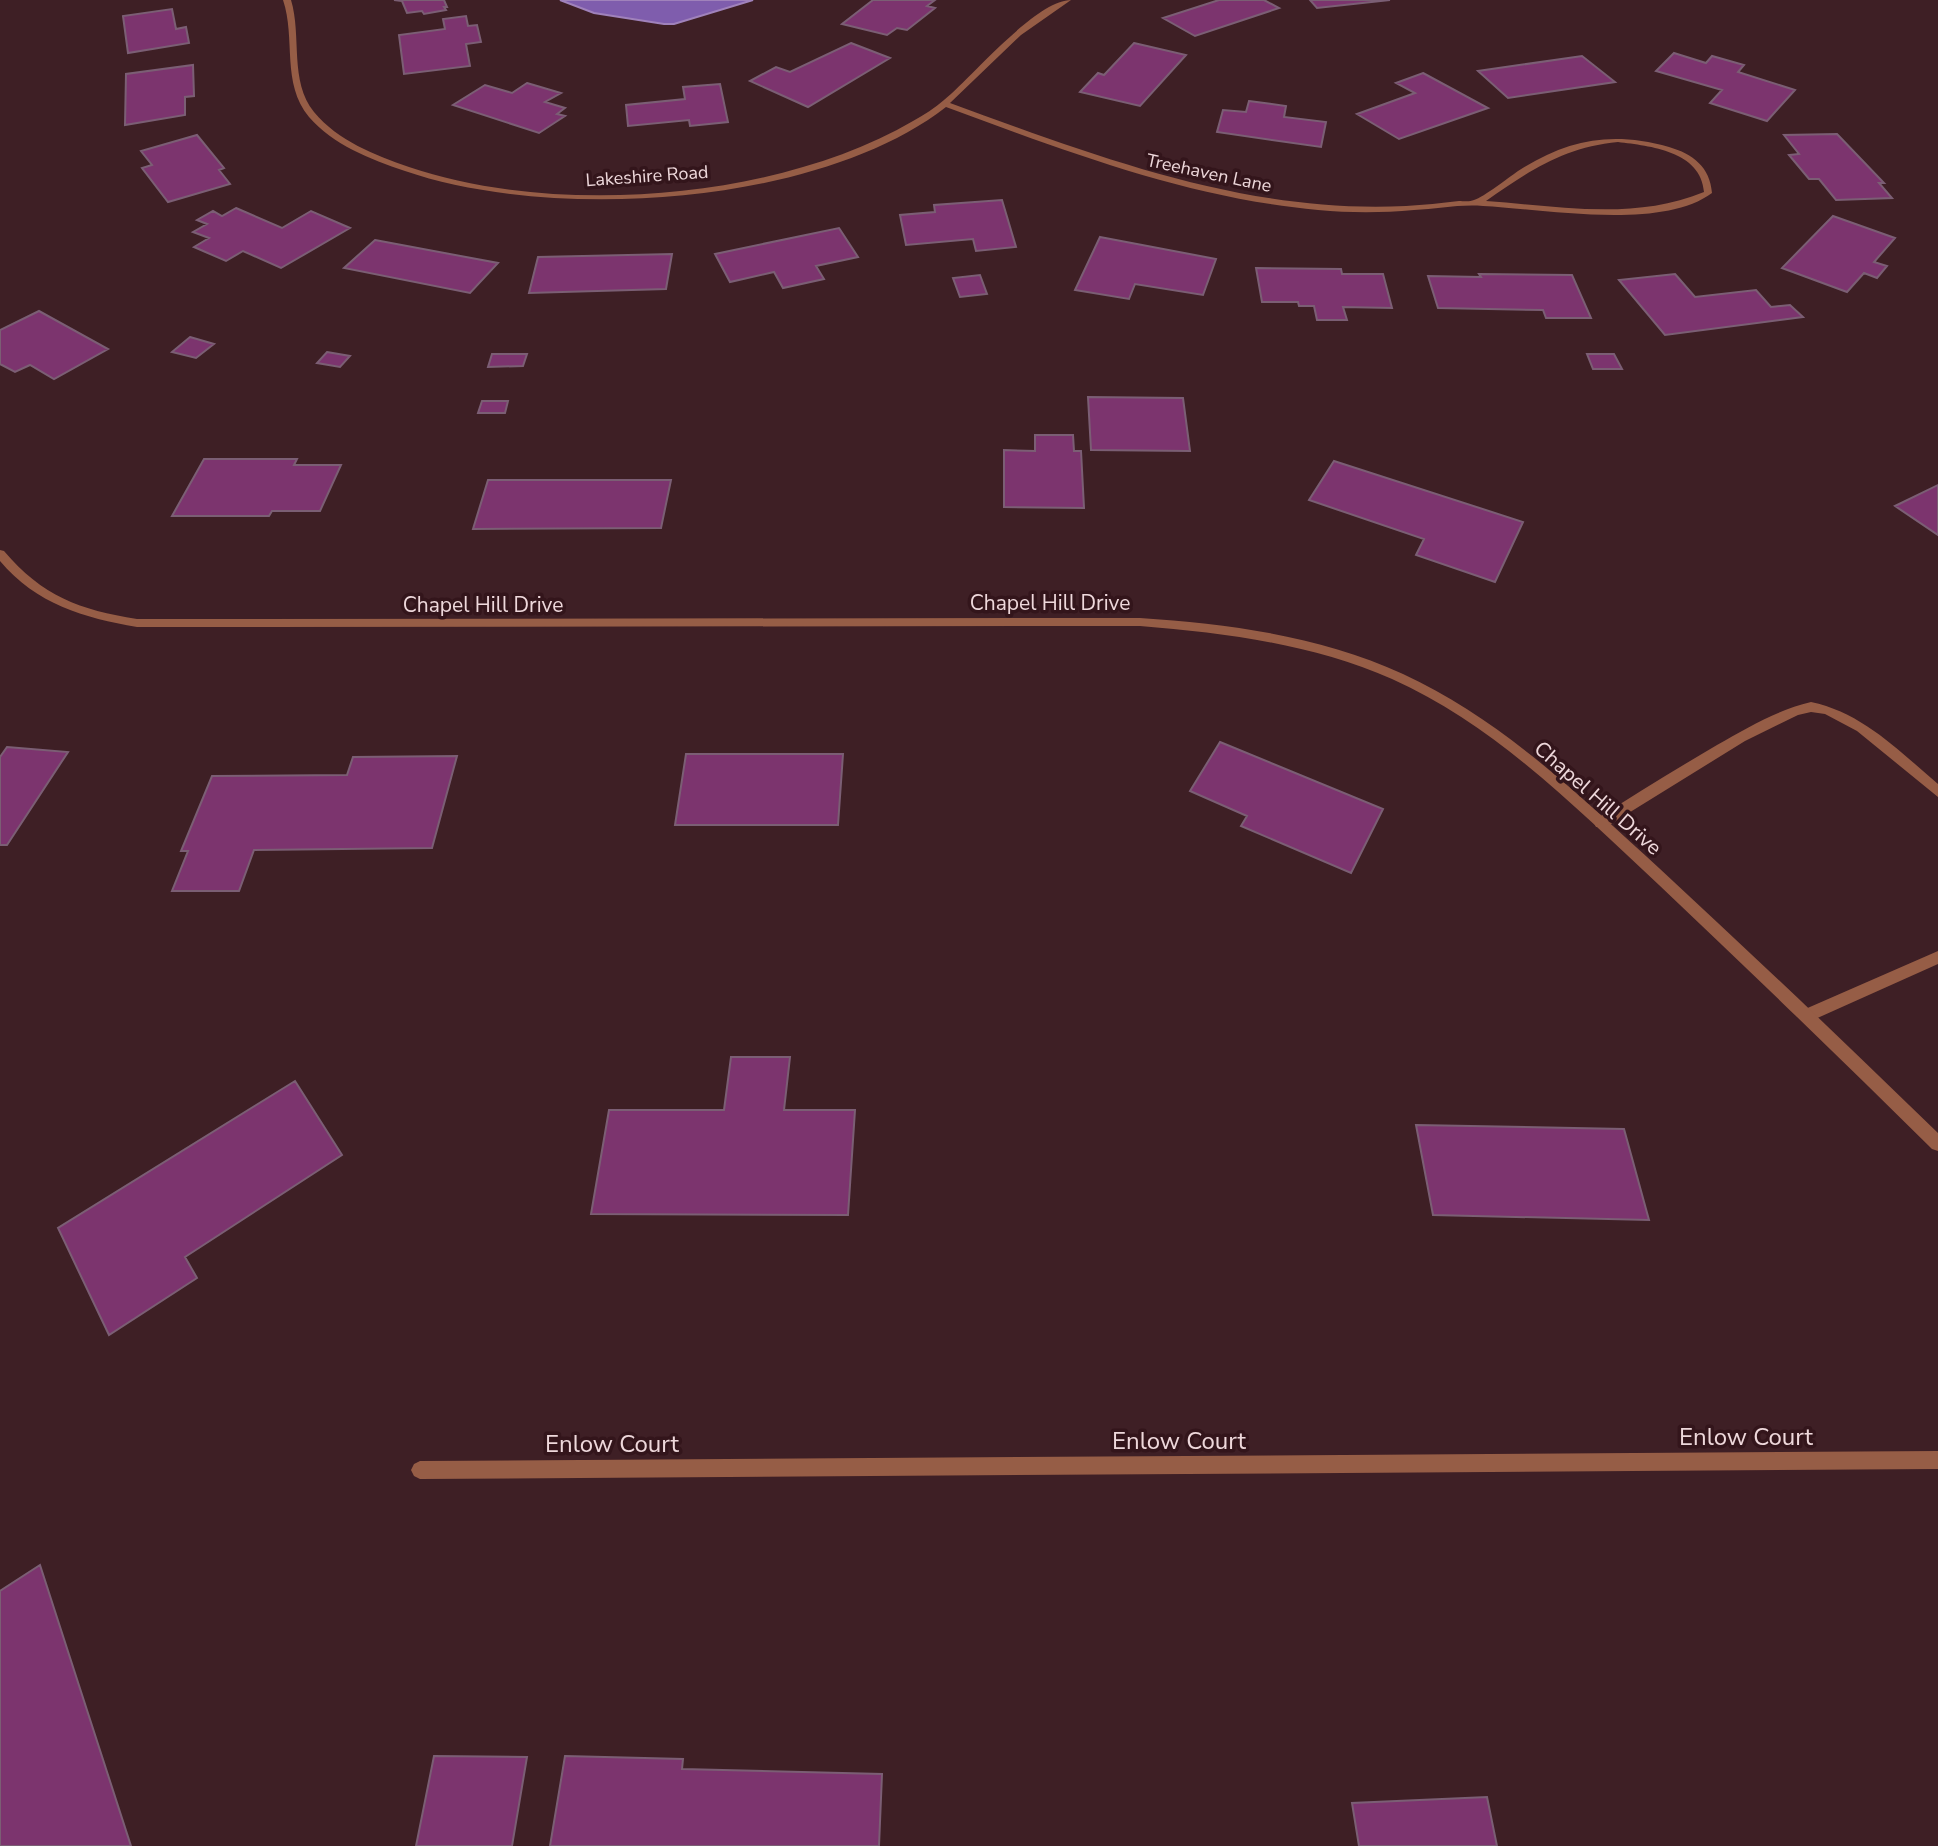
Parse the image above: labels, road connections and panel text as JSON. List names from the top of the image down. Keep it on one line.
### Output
{"streets":{"street":["Treehaven Lane","Lakeshire Road","Chapel Hill Drive","Enlow Court"]},"crossings":[["Treehaven Lane","Lakeshire Road"]]}
